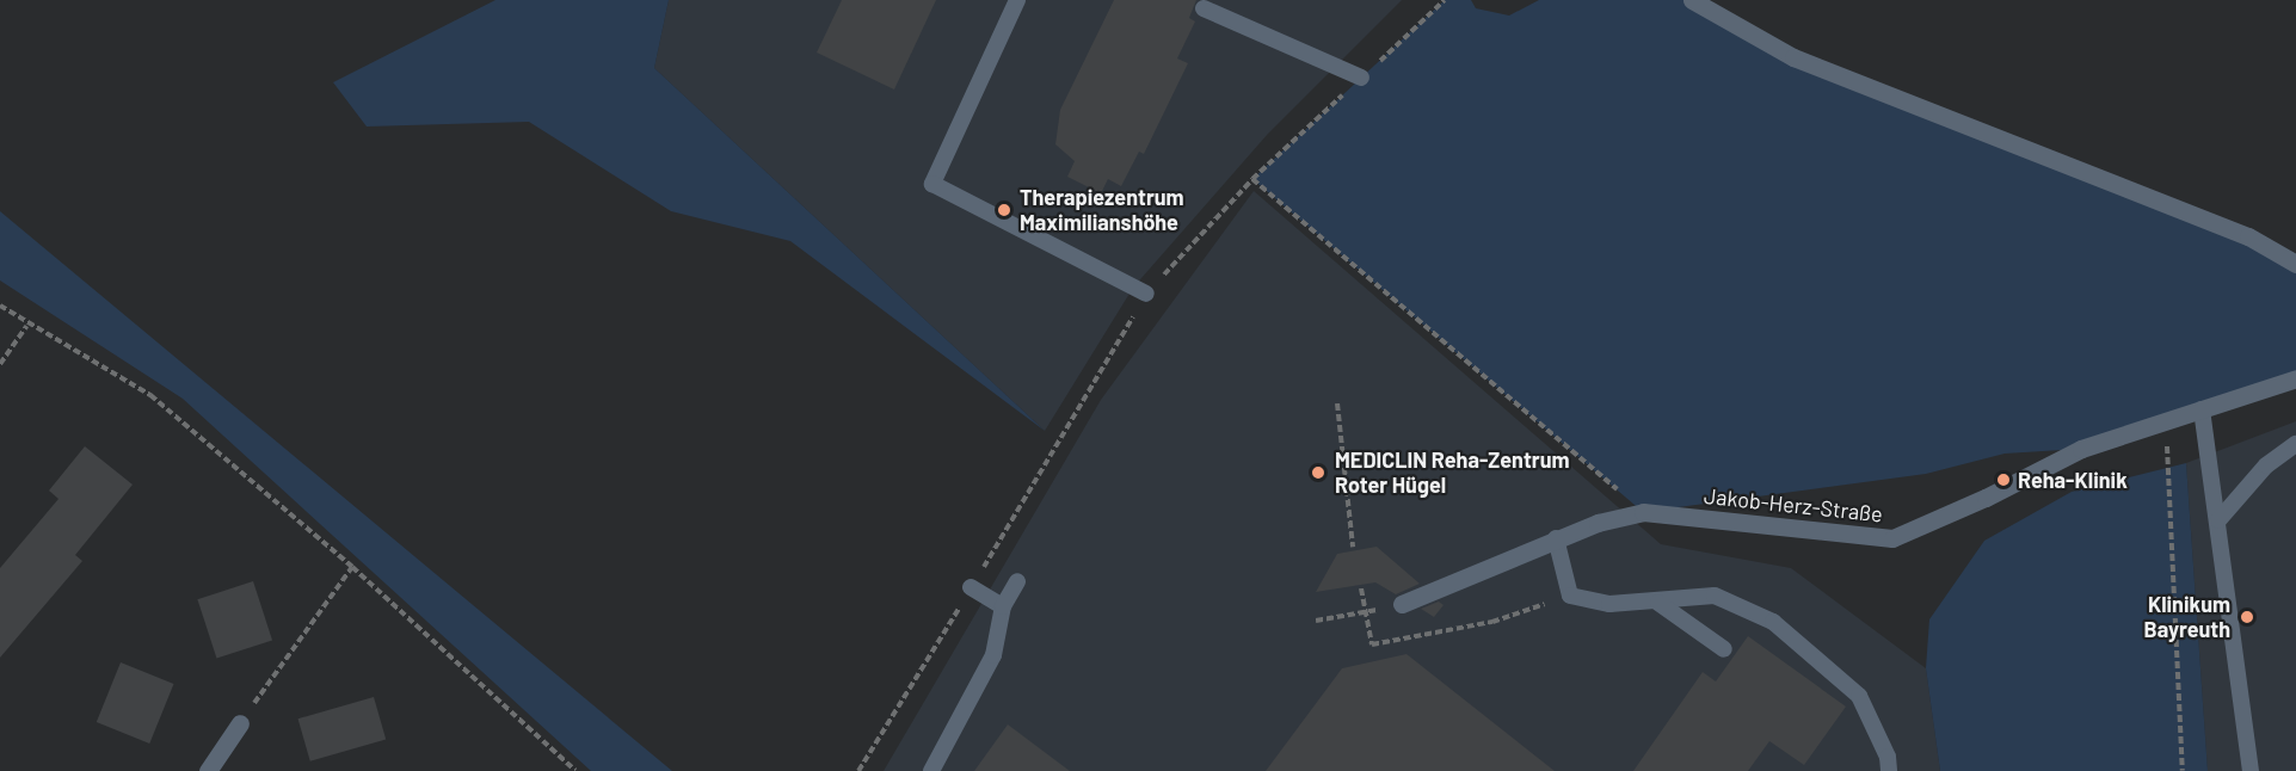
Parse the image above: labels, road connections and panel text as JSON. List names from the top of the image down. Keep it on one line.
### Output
{"streets":{"street":["Jakob-Herz-Straße"]},"places":["Therapiezentrum Maximilianshöhe","MEDICLIN Reha-Zentrum Roter Hügel","Reha-Klinik","Klinikum Bayreuth"]}
